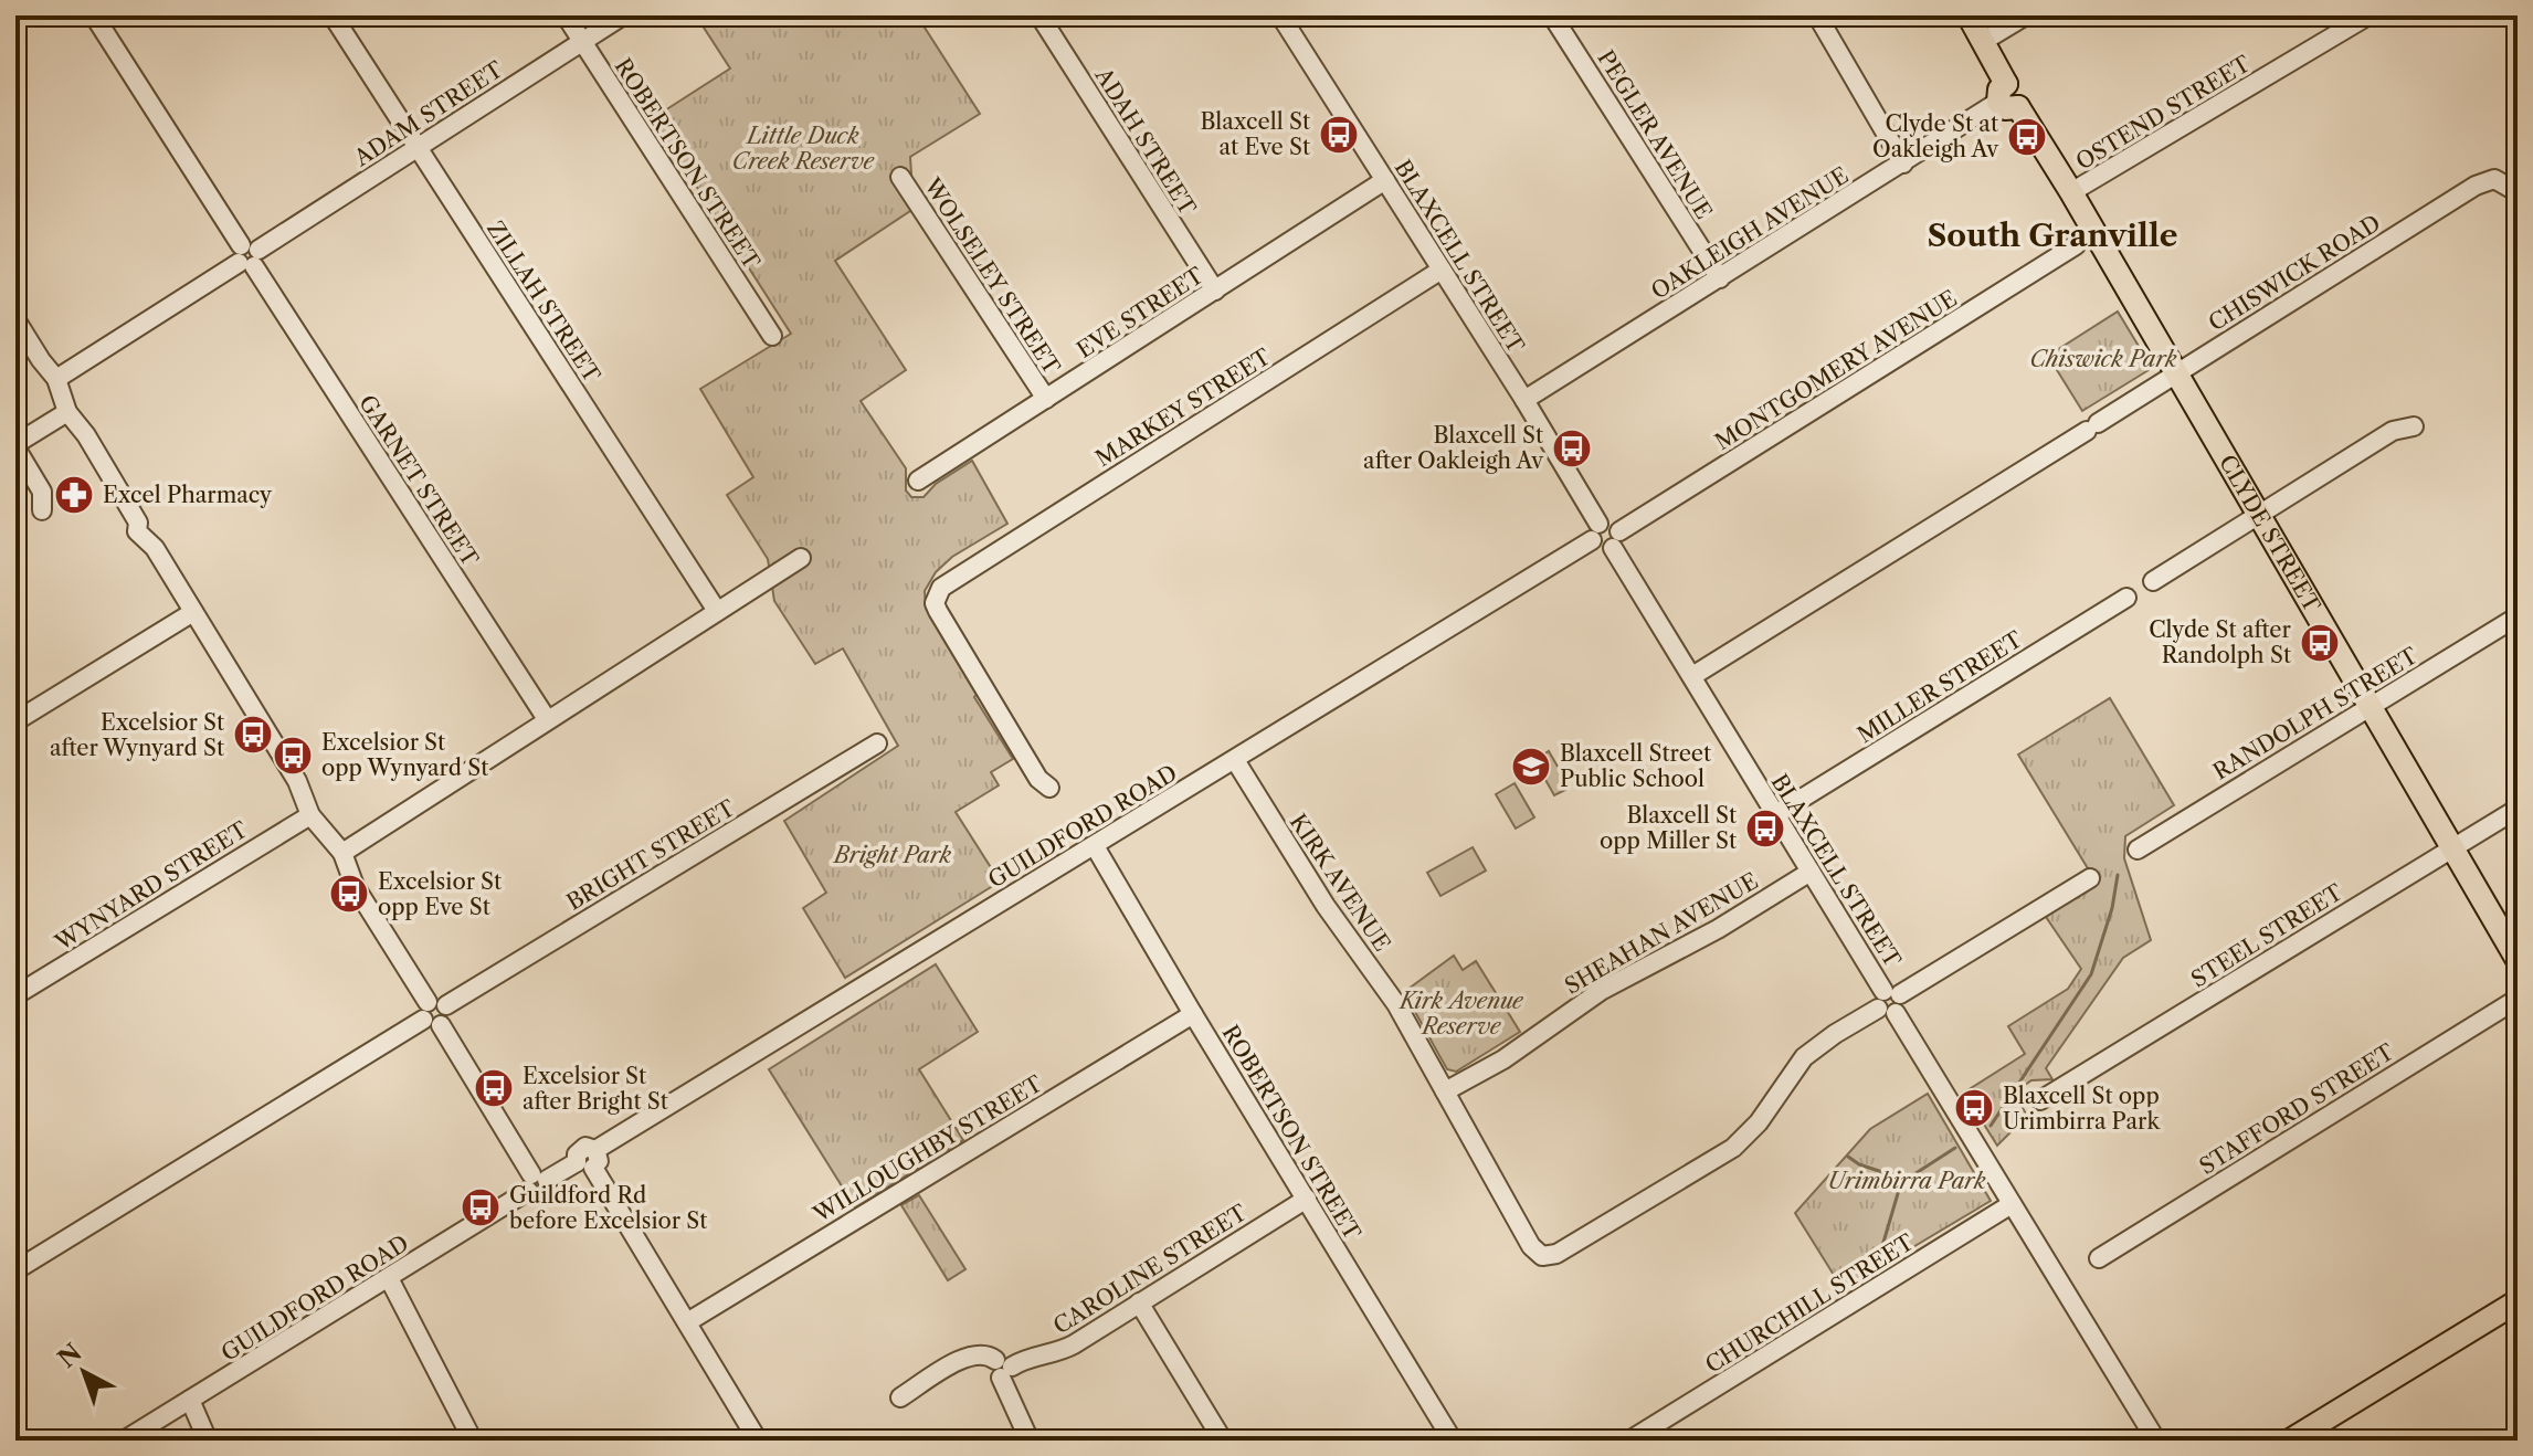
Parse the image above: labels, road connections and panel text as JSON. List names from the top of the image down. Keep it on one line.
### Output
{"streets":{"main road":["CLYDE STREET"],"street":["OSTEND STREET","ADAM STREET","PEGLER AVENUE","ADAH STREET","ROBERTSON STREET","OAKLEIGH AVENUE","BLAXCELL STREET","CHISWICK ROAD","WOLSELEY STREET","ZILLAH STREET","EVE STREET","MONTGOMERY AVENUE","MARKEY STREET","GARNET STREET","MILLER STREET","RANDOLPH STREET","GUILDFORD ROAD","BRIGHT STREET","KIRK AVENUE","WYNYARD STREET","SHEAHAN AVENUE","STEEL STREET","STAFFORD STREET","WILLOUGHBY STREET","CAROLINE STREET","CHURCHILL STREET"]},"crossings":[["OSTEND STREET","CLYDE STREET"],["ADAM STREET","ROBERTSON STREET"],["ADAM STREET","ZILLAH STREET"],["ADAM STREET","GARNET STREET"],["PEGLER AVENUE","OAKLEIGH AVENUE"],["ADAH STREET","EVE STREET"],["ROBERTSON STREET","GUILDFORD ROAD"],["ROBERTSON STREET","WILLOUGHBY STREET"],["ROBERTSON STREET","CAROLINE STREET"],["OAKLEIGH AVENUE","BLAXCELL STREET"],["OAKLEIGH AVENUE","CLYDE STREET"],["BLAXCELL STREET","CHISWICK ROAD"],["BLAXCELL STREET","EVE STREET"],["BLAXCELL STREET","MONTGOMERY AVENUE"],["BLAXCELL STREET","MARKEY STREET"],["BLAXCELL STREET","MILLER STREET"],["BLAXCELL STREET","GUILDFORD ROAD"],["BLAXCELL STREET","KIRK AVENUE"],["BLAXCELL STREET","SHEAHAN AVENUE"],["BLAXCELL STREET","CHURCHILL STREET"],["CHISWICK ROAD","CLYDE STREET"],["WOLSELEY STREET","EVE STREET"],["CLYDE STREET","RANDOLPH STREET"],["CLYDE STREET","STEEL STREET"],["GUILDFORD ROAD","KIRK AVENUE"],["KIRK AVENUE","SHEAHAN AVENUE"]],"districts":["South Granville"],"parks":["Little Duck Creek Reserve","Chiswick Park","Bright Park","Kirk Avenue Reserve","Urimbirra Park"],"places":{"bus stop":["Blaxcell St at Eve St","Clyde St at Oakleigh Av","Blaxcell St after Oakleigh Av","Clyde St after Randolph St","Excelsior St after Wynyard St","Excelsior St opp Wynyard St","Blaxcell St opp Miller St","Excelsior St opp Eve St","Excelsior St after Bright St","Blaxcell St opp Urimbirra Park","Guildford Rd before Excelsior St"],"pharmacy":["Excel Pharmacy"],"school or university":["Blaxcell Street Public School"]},"north":"top left"}
